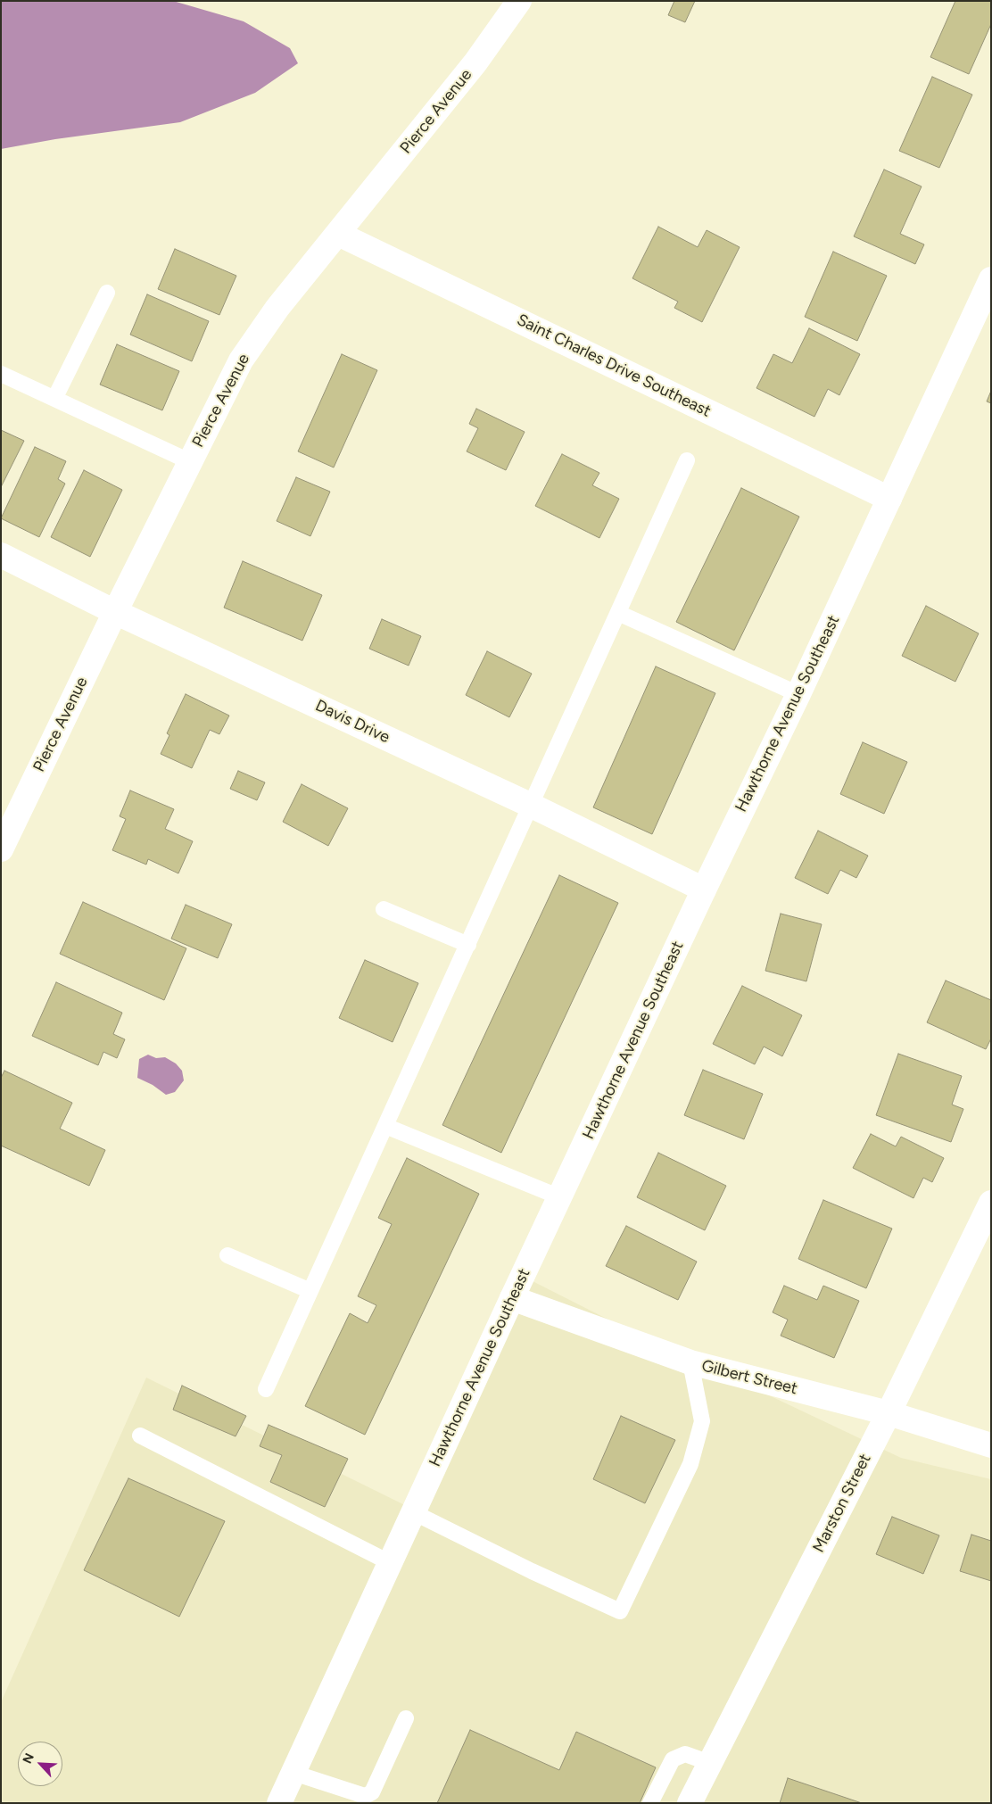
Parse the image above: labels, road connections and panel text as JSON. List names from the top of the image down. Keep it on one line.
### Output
{"streets":{"street":["Pierce Avenue","Saint Charles Drive Southeast","Hawthorne Avenue Southeast","Davis Drive","Gilbert Street","Marston Street"]},"crossings":[["Pierce Avenue","Saint Charles Drive Southeast"],["Pierce Avenue","Davis Drive"],["Saint Charles Drive Southeast","Hawthorne Avenue Southeast"],["Hawthorne Avenue Southeast","Davis Drive"],["Hawthorne Avenue Southeast","Gilbert Street"],["Gilbert Street","Marston Street"]],"north":"top left"}
